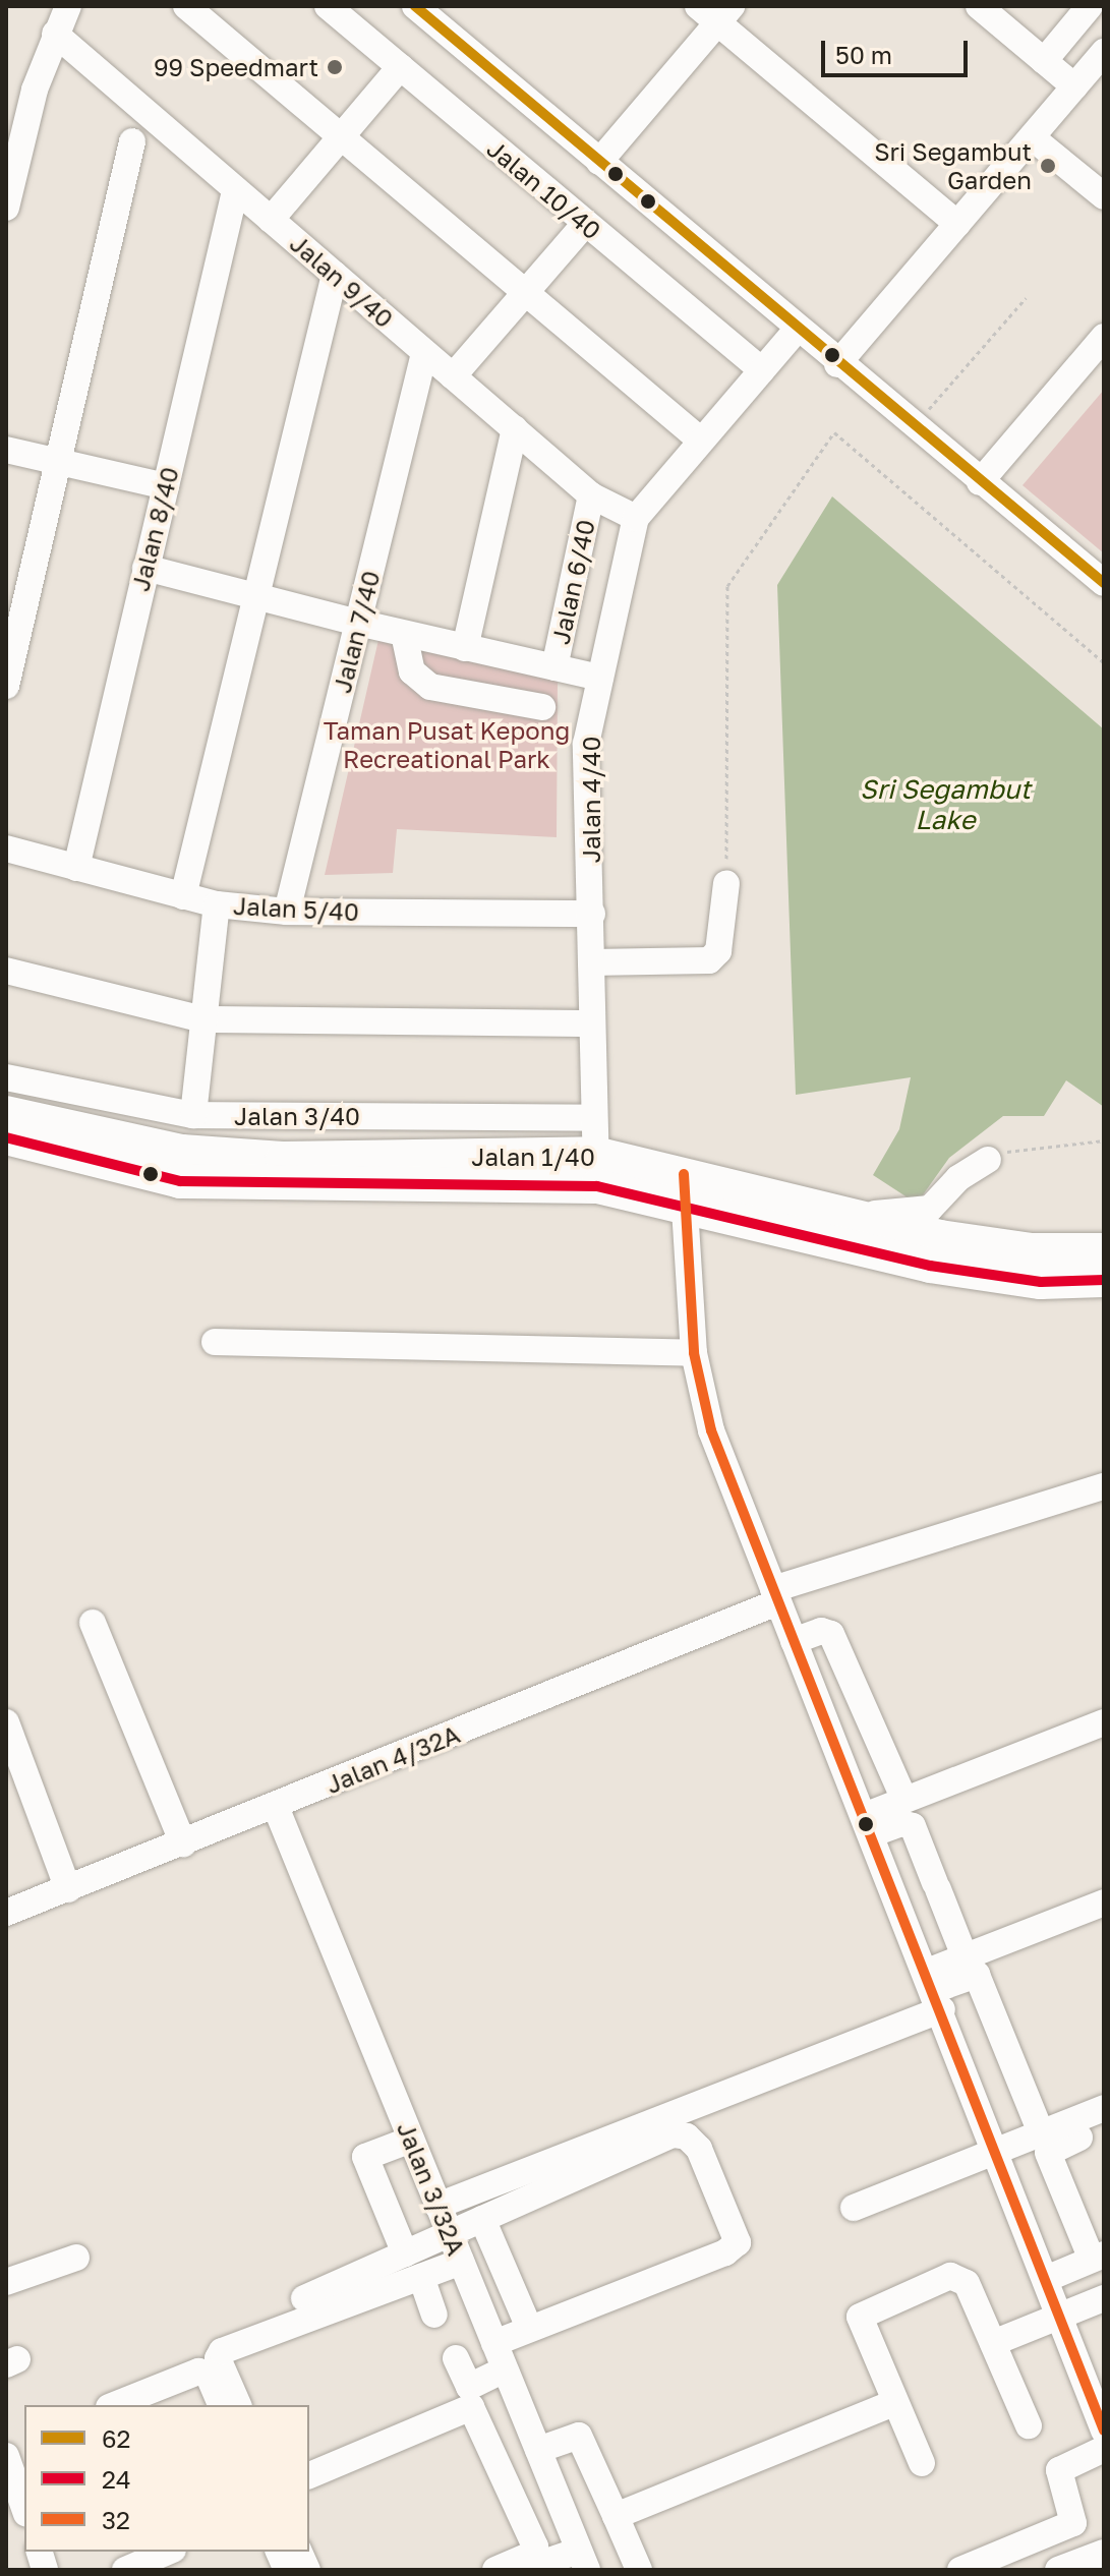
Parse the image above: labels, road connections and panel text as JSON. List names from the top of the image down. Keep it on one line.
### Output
{"streets":{"main road":["Jalan 1/40"],"street":["Jalan 10/40","Jalan 9/40","Jalan 8/40","Jalan 6/40","Jalan 7/40","Jalan 4/40","Jalan 5/40","Jalan 3/40","Jalan 4/32A","Jalan 3/32A"]},"crossings":[["Jalan 10/40","Jalan 4/40"],["Jalan 9/40","Jalan 8/40"],["Jalan 9/40","Jalan 6/40"],["Jalan 9/40","Jalan 7/40"],["Jalan 9/40","Jalan 4/40"],["Jalan 8/40","Jalan 5/40"],["Jalan 7/40","Jalan 5/40"],["Jalan 4/40","Jalan 5/40"],["Jalan 4/40","Jalan 3/40"],["Jalan 4/40","Jalan 1/40"],["Jalan 4/32A","Jalan 3/32A"]],"water":["Sri Segambut Lake"],"parks":["Taman Pusat Kepong Recreational Park"],"places":["99 Speedmart","Sri Segambut Garden"],"lines":["transit line 62","transit line 24","transit line 32"],"legend":["62","24","32"],"scale_bar":"50 m"}
